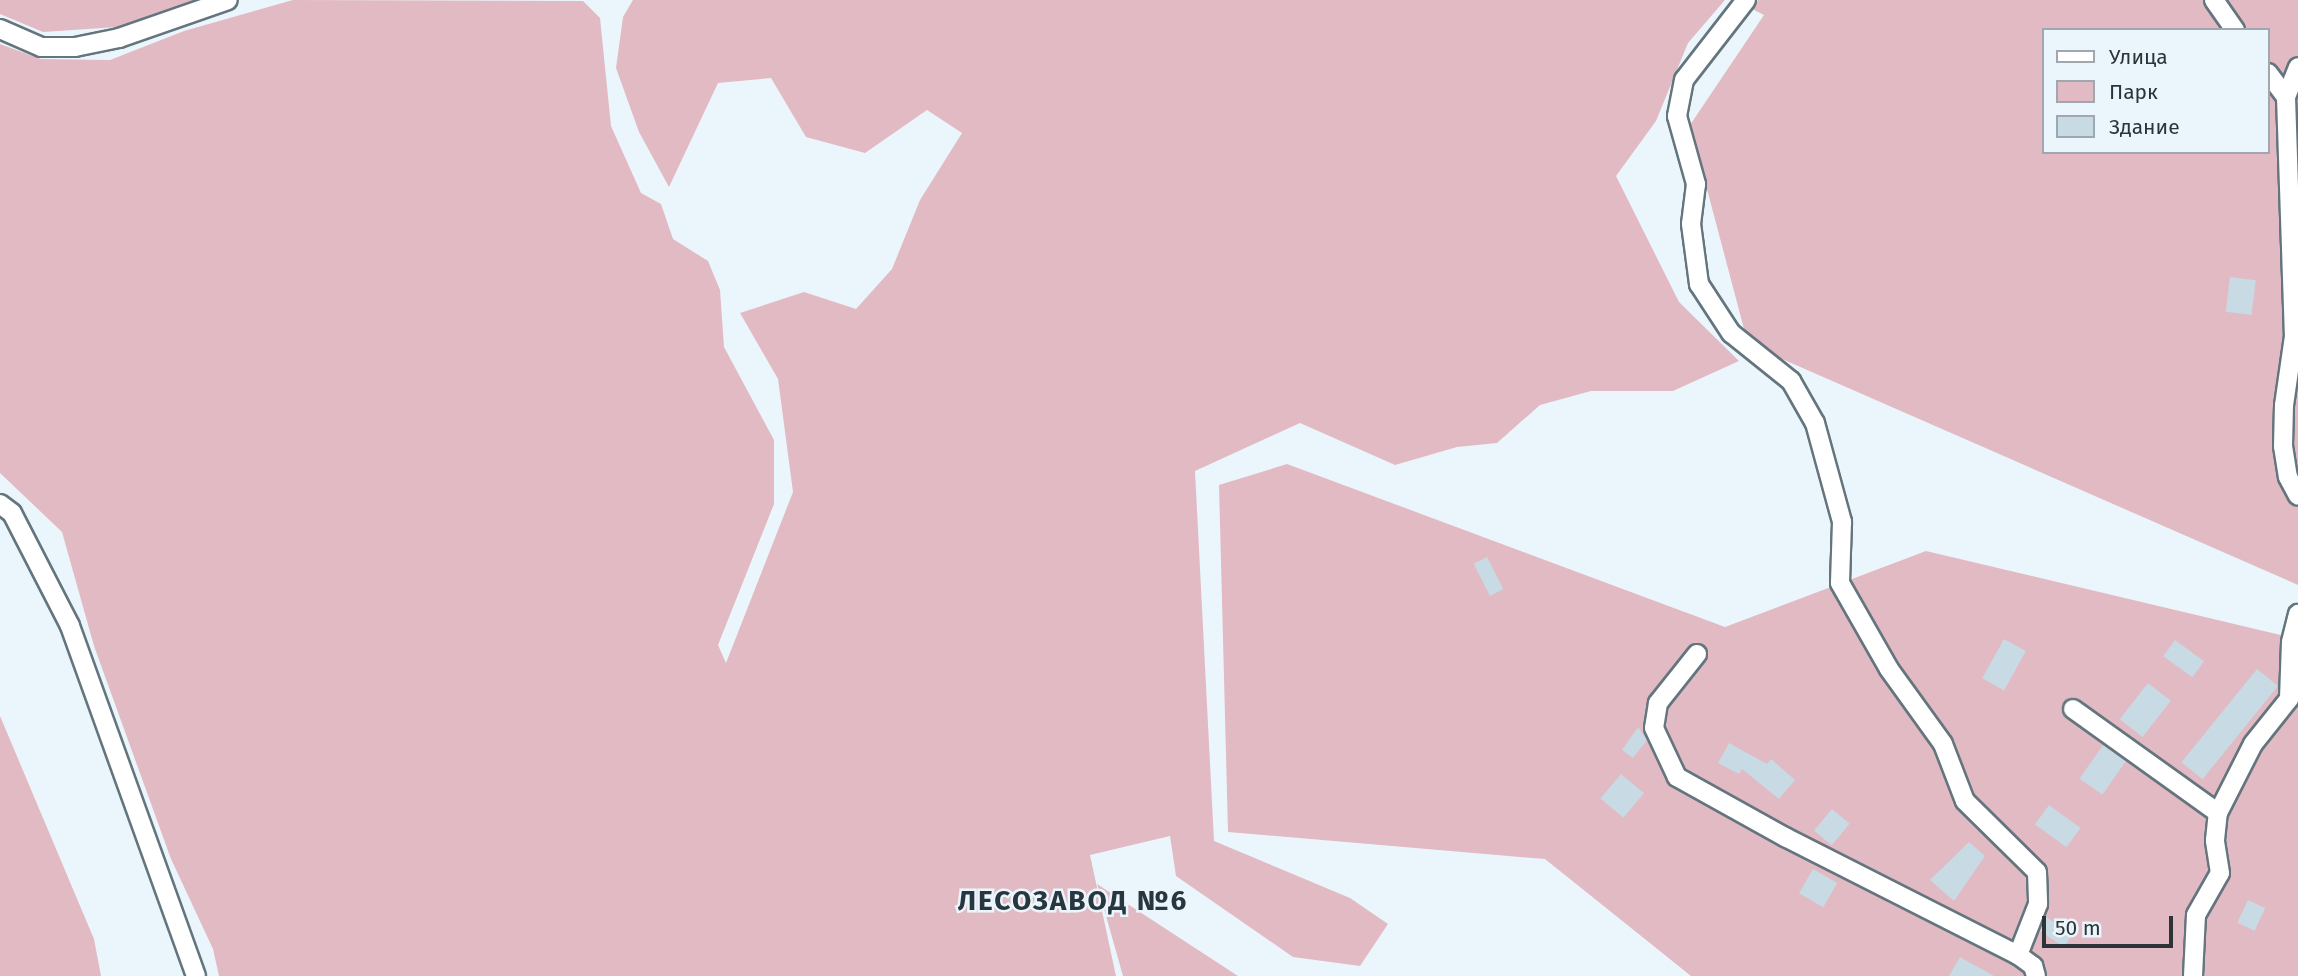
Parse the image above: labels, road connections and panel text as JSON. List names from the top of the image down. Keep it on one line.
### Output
{"districts":["ЛЕСОЗАВОД №6"],"legend":["Улица","Парк","Здание"],"scale_bar":"50 m"}
